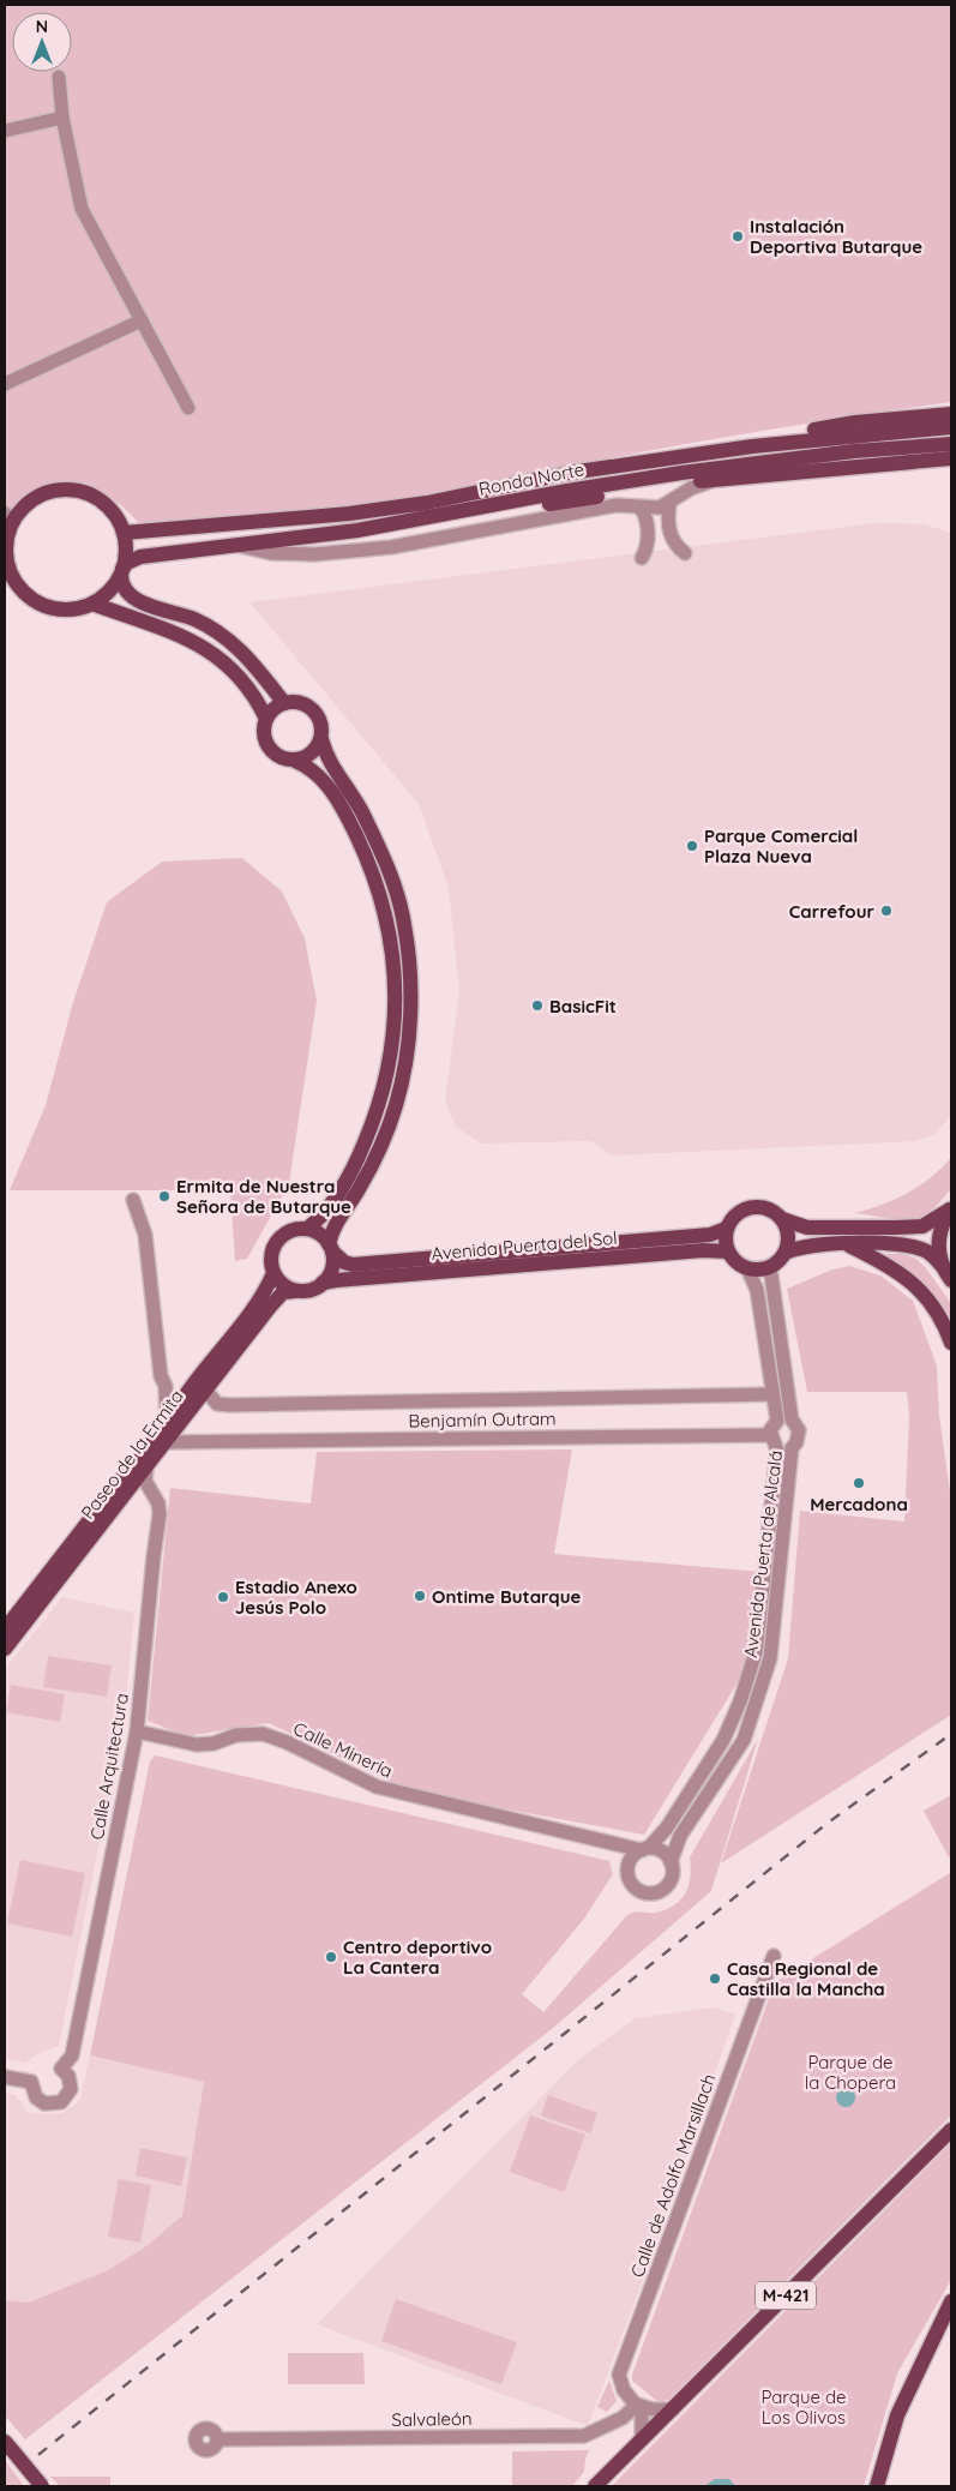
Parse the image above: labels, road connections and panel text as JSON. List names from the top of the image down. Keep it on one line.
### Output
{"streets":{"main road":["Ronda Norte","Avenida Puerta del Sol","Paseo de la Ermita","M-421"],"street":["Benjamín Outram","Avenida Puerta de Alcalá","Calle Minería","Calle Arquitectura","Calle de Adolfo Marsillach","Salvaleón"]},"crossings":[["Avenida Puerta del Sol","Paseo de la Ermita"],["Avenida Puerta del Sol","Avenida Puerta de Alcalá"],["Benjamín Outram","Paseo de la Ermita"],["Benjamín Outram","Avenida Puerta de Alcalá"],["Paseo de la Ermita","Calle Arquitectura"],["Avenida Puerta de Alcalá","Calle Minería"],["Calle Minería","Calle Arquitectura"],["Calle de Adolfo Marsillach","Salvaleón"]],"parks":["Parque de la Chopera","Parque de Los Olivos"],"places":["Instalación Deportiva Butarque","Parque Comercial Plaza Nueva","Carrefour","BasicFit","Ermita de Nuestra Señora de Butarque","Mercadona","Ontime Butarque","Estadio Anexo Jesús Polo","Centro deportivo La Cantera","Casa Regional de Castilla la Mancha"],"north":"top"}
